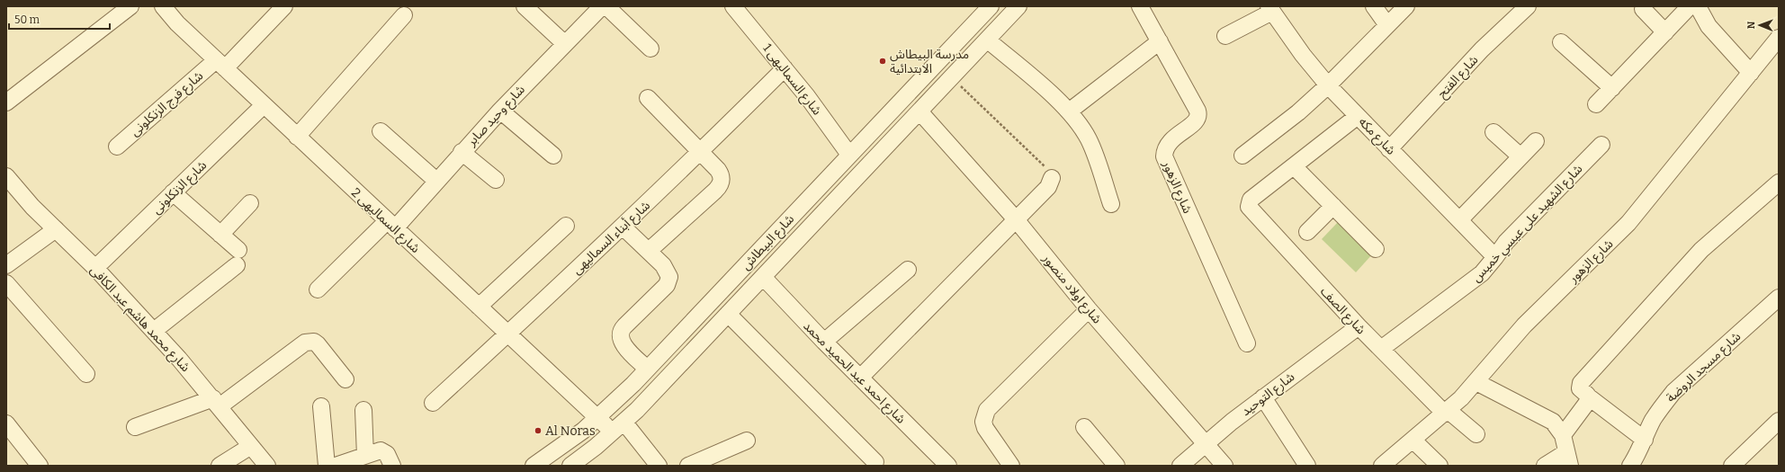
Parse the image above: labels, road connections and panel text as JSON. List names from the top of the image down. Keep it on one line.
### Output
{"streets":{"street":["شارع الفتح","شارع السماليهى 1","شارع فرج الزنكلونى","شارع وحيد صابر","شارع مكه","شارع الزنكلونى","شارع الزهور","شارع السماليهى 2","شارع الشهيد على عيسي خميس","شارع أبناء السماليهى","شارع البيطاش","شارع اولاد منصور","شارع الصف","شارع محمد هاشم عبد الكافى","شارع مسجد الروضة","شارع احمد عبد الحميد محمد","شارع التوحيد"]},"crossings":[["شارع الفتح","شارع مكه"],["شارع السماليهى 1","شارع أبناء السماليهى"],["شارع السماليهى 1","شارع البيطاش"],["شارع فرج الزنكلونى","شارع السماليهى 2"],["شارع وحيد صابر","شارع السماليهى 2"],["شارع مكه","شارع الشهيد على عيسي خميس"],["شارع الزنكلونى","شارع السماليهى 2"],["شارع الزنكلونى","شارع محمد هاشم عبد الكافى"],["شارع الزهور","شارع الصف"],["شارع السماليهى 2","شارع أبناء السماليهى"],["شارع السماليهى 2","شارع البيطاش"],["شارع الشهيد على عيسي خميس","شارع الصف"],["شارع البيطاش","شارع اولاد منصور"],["شارع البيطاش","شارع احمد عبد الحميد محمد"],["شارع اولاد منصور","شارع التوحيد"],["شارع الصف","شارع التوحيد"]],"places":["مدرسة البيطاش الابتدائية","Al Noras"],"scale_bar":"50 m","north":"left"}
